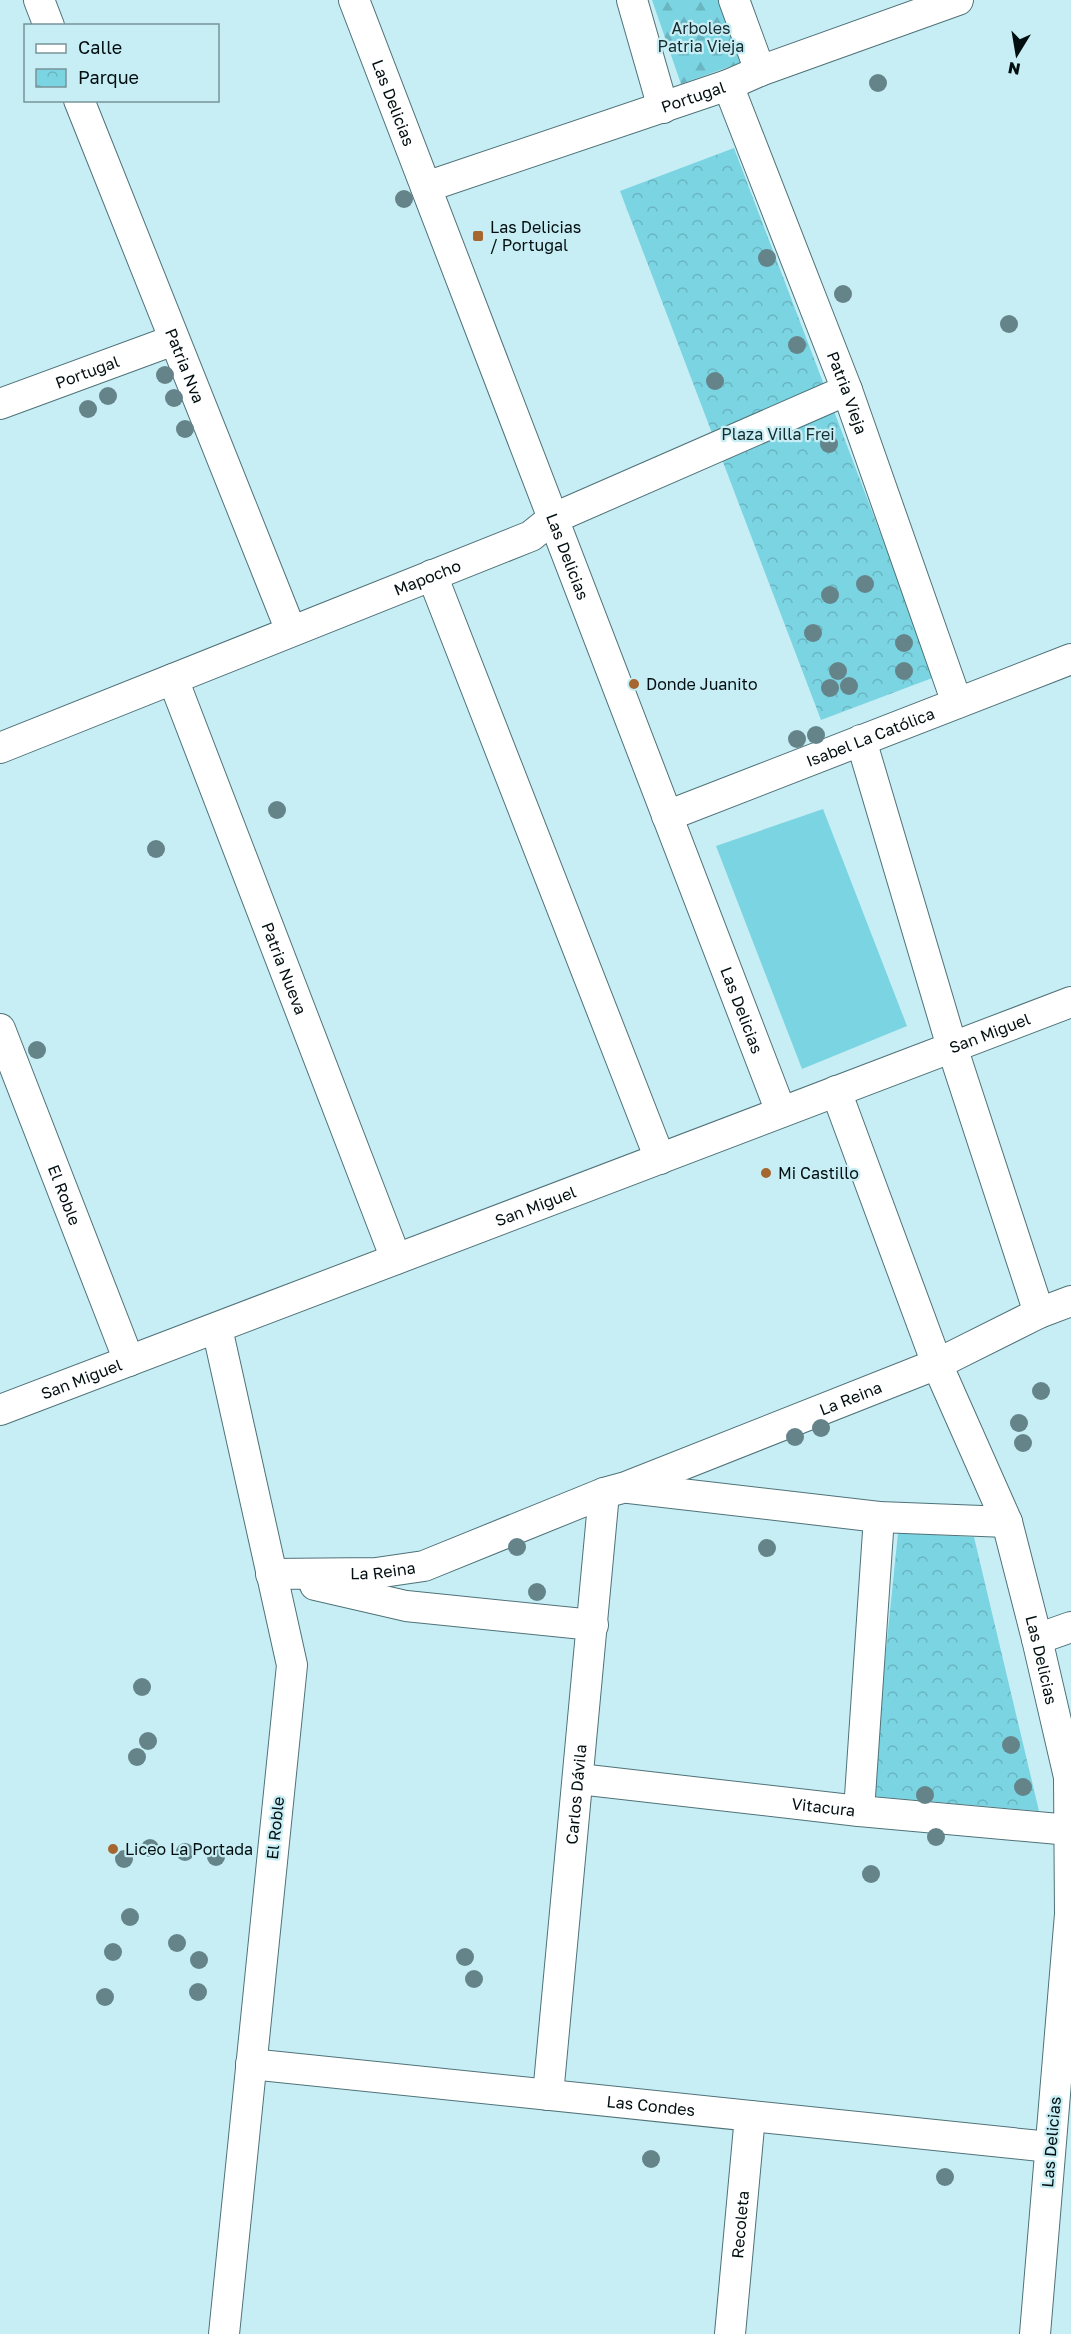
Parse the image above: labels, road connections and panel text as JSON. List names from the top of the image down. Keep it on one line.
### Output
{"streets":{"street":["Portugal","Las Delicias","Patria Nva","Patria Vieja","Mapocho","Isabel La Católica","Patria Nueva","San Miguel","El Roble","La Reina","Carlos Dávila","Vitacura","Las Condes","Recoleta"]},"crossings":[["Portugal","Las Delicias"],["Portugal","Patria Nva"],["Portugal","Patria Vieja"],["Las Delicias","Mapocho"],["Las Delicias","Isabel La Católica"],["Las Delicias","San Miguel"],["Las Delicias","La Reina"],["Las Delicias","Vitacura"],["Las Delicias","Las Condes"],["Patria Nva","Mapocho"],["Patria Vieja","Mapocho"],["Patria Vieja","Isabel La Católica"],["Mapocho","Patria Nueva"],["Patria Nueva","San Miguel"],["San Miguel","El Roble"],["El Roble","La Reina"],["El Roble","Las Condes"],["La Reina","Carlos Dávila"],["Carlos Dávila","Vitacura"],["Carlos Dávila","Las Condes"],["Las Condes","Recoleta"]],"parks":["Arboles Patria Vieja","Plaza Villa Frei"],"places":{"transit":["Las Delicias / Portugal"],"other":["Donde Juanito","Mi Castillo","Liceo La Portada"]},"legend":["Calle","Parque"],"north":"bottom"}
